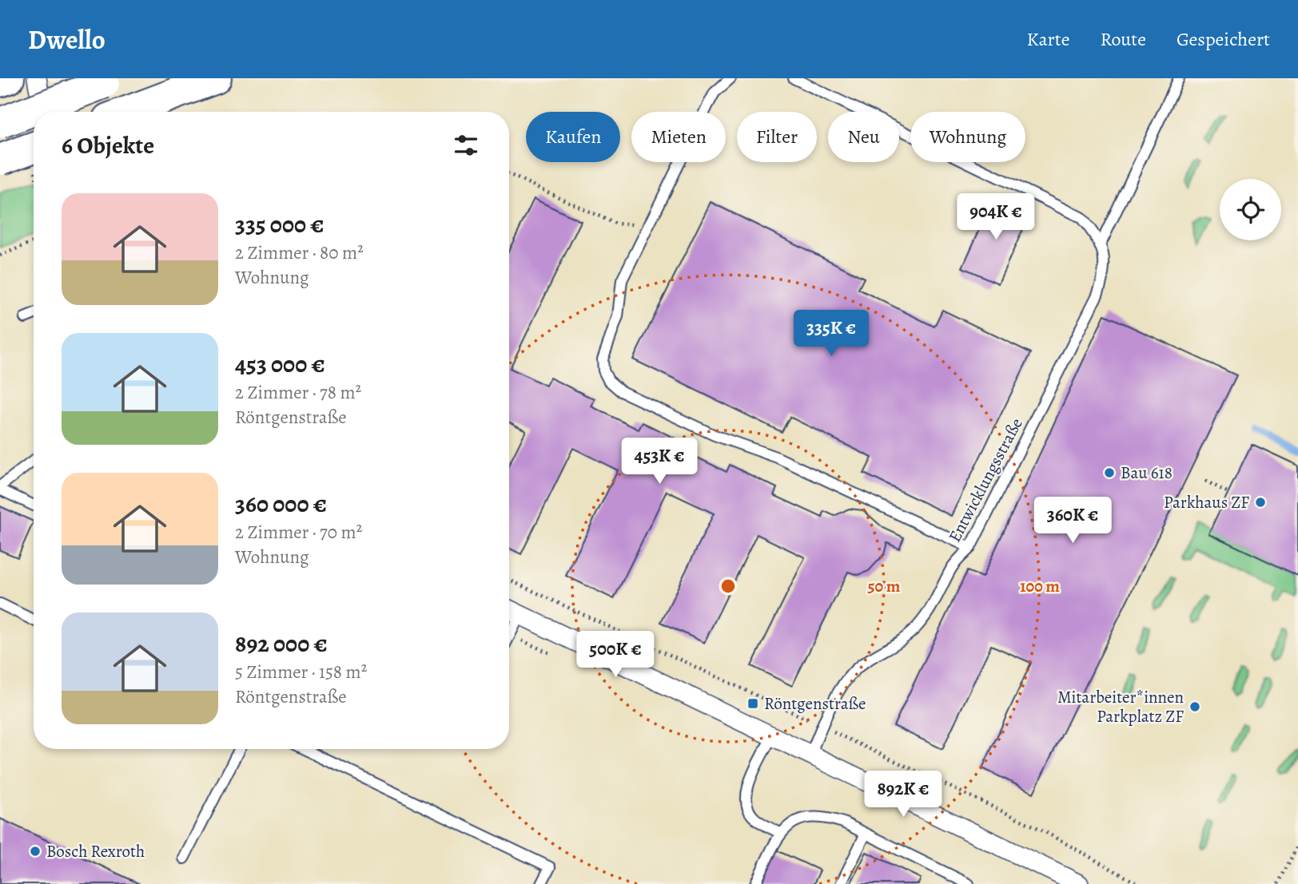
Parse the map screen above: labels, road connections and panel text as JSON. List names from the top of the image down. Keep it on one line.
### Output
{"streets":{"lane":["Entwicklungsstraße"]},"places":{"other":["Bau 618","Parkhaus ZF","Mitarbeiter*innen Parkplatz ZF","Bosch Rexroth"],"transit":["Röntgenstraße"]},"page":{"header":"Dwello","nav":["Karte","Route","Gespeichert"],"chip":["Kaufen","Mieten","Filter","Neu","Wohnung"],"heading":"6 Objekte","list":[{"name":"335 000 €","note":"2 Zimmer · 80 m² · Wohnung"},{"name":"453 000 €","note":"2 Zimmer · 78 m² · Röntgenstraße"},{"name":"360 000 €","note":"2 Zimmer · 70 m² · Wohnung"},{"name":"892 000 €","note":"5 Zimmer · 158 m² · Röntgenstraße"}],"price":["904K €","335K €","453K €","360K €","500K €","892K €"]},"rings":["50 m","100 m"]}
